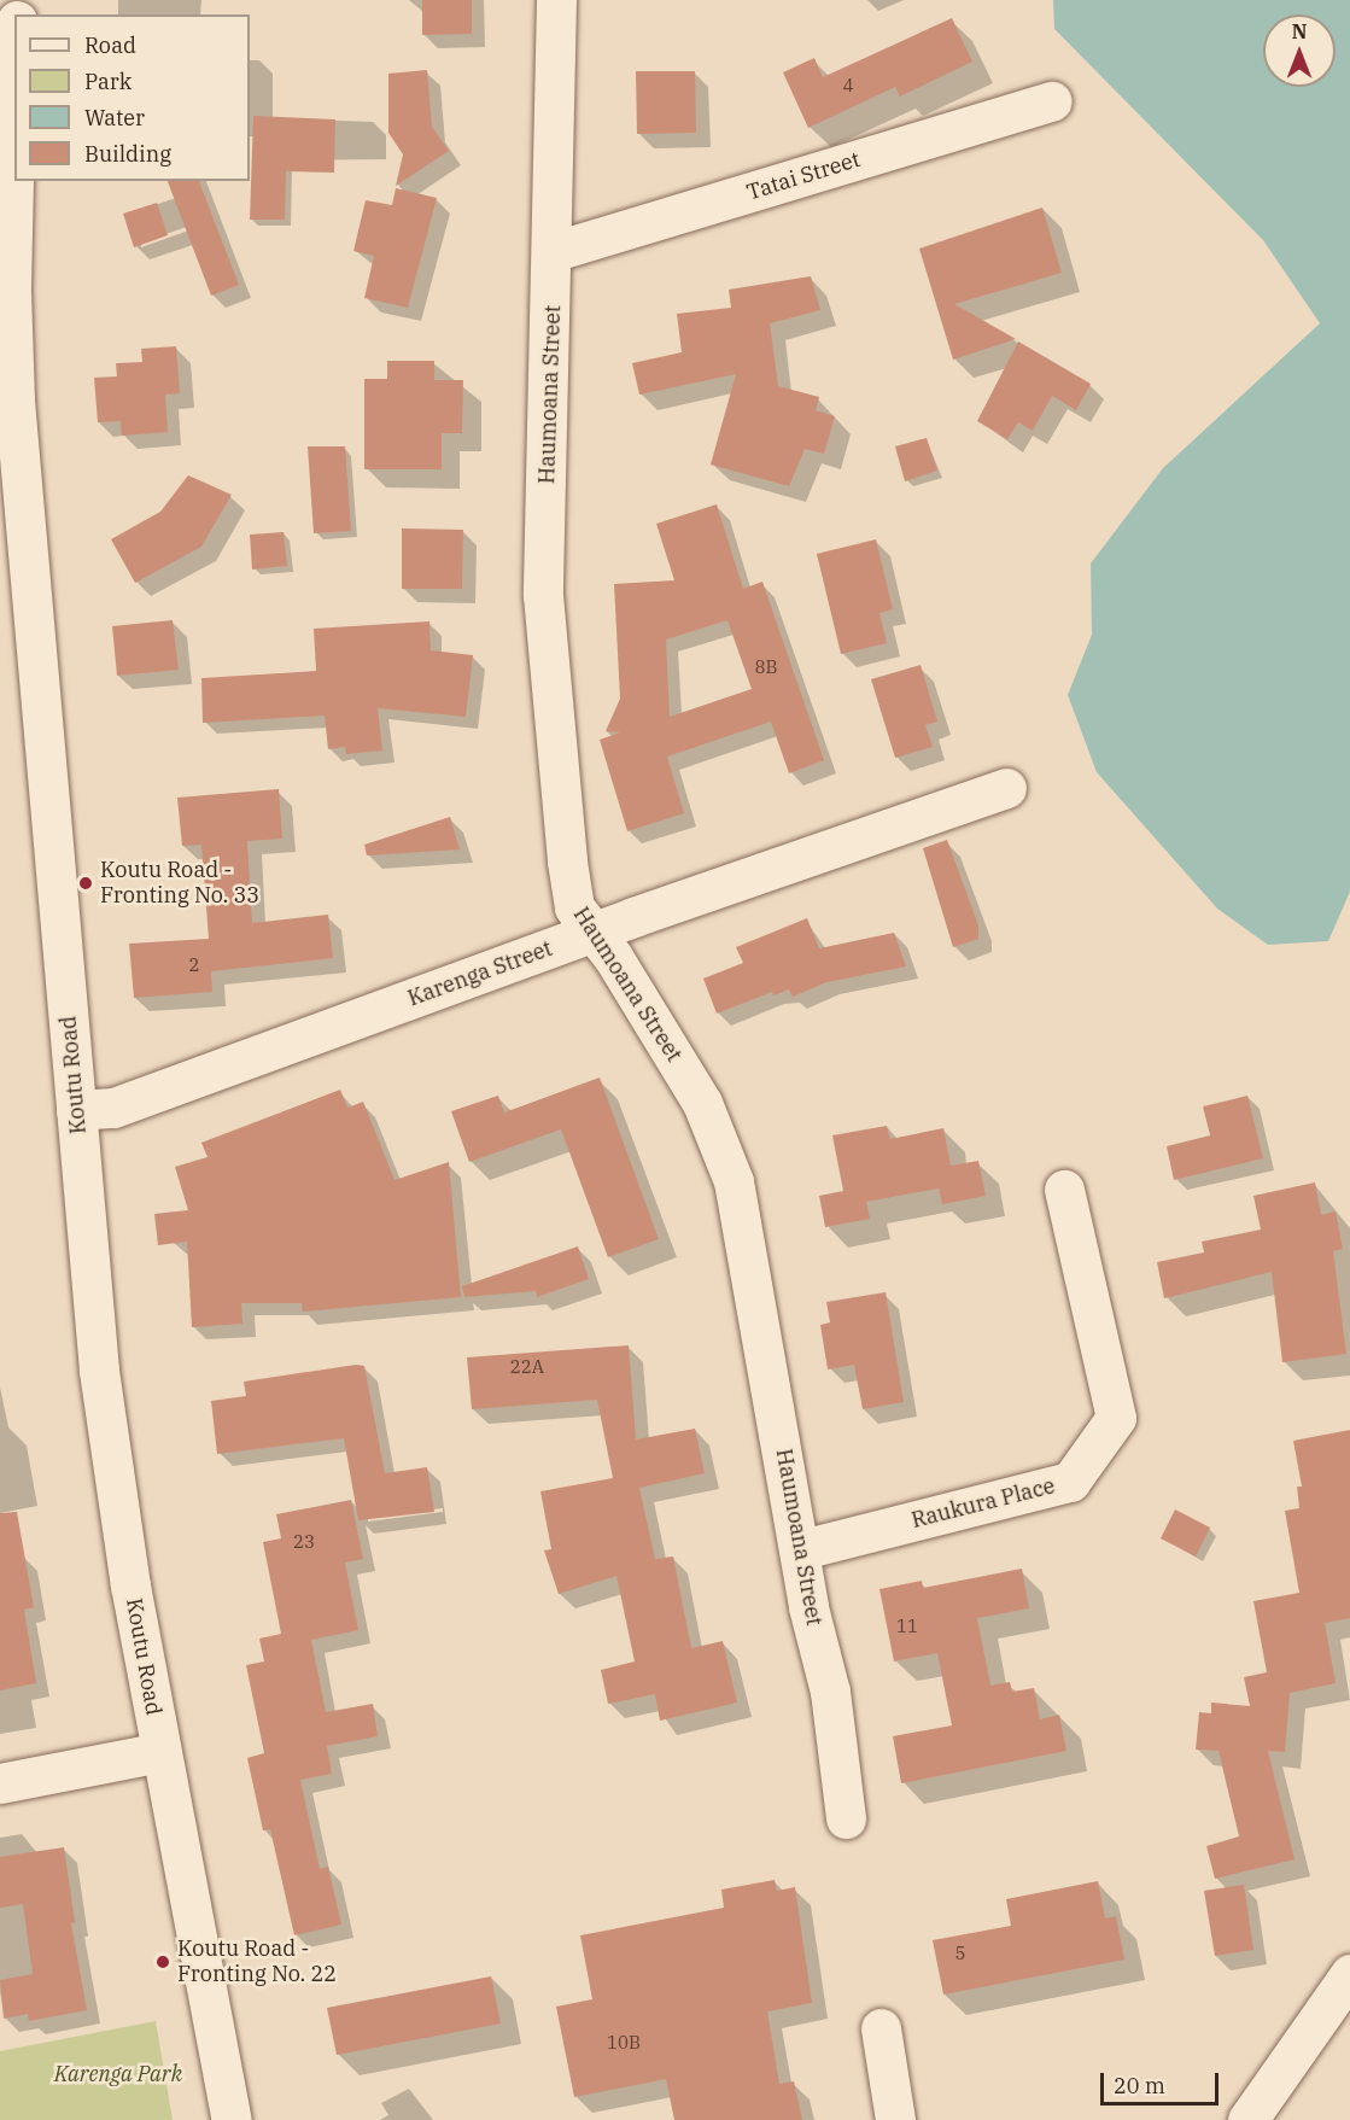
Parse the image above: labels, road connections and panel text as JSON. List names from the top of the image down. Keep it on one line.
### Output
{"streets":{"street":["Tatai Street","Haumoana Street","Karenga Street","Koutu Road","Raukura Place"]},"crossings":[["Tatai Street","Haumoana Street"],["Haumoana Street","Karenga Street"],["Haumoana Street","Raukura Place"],["Karenga Street","Koutu Road"]],"parks":["Karenga Park"],"places":["Koutu Road - Fronting No. 33","Koutu Road - Fronting No. 22"],"house_numbers":["4","8B","2","22A","23","11","5","10B"],"legend":["Road","Park","Water","Building"],"scale_bar":"20 m","north":"top"}
